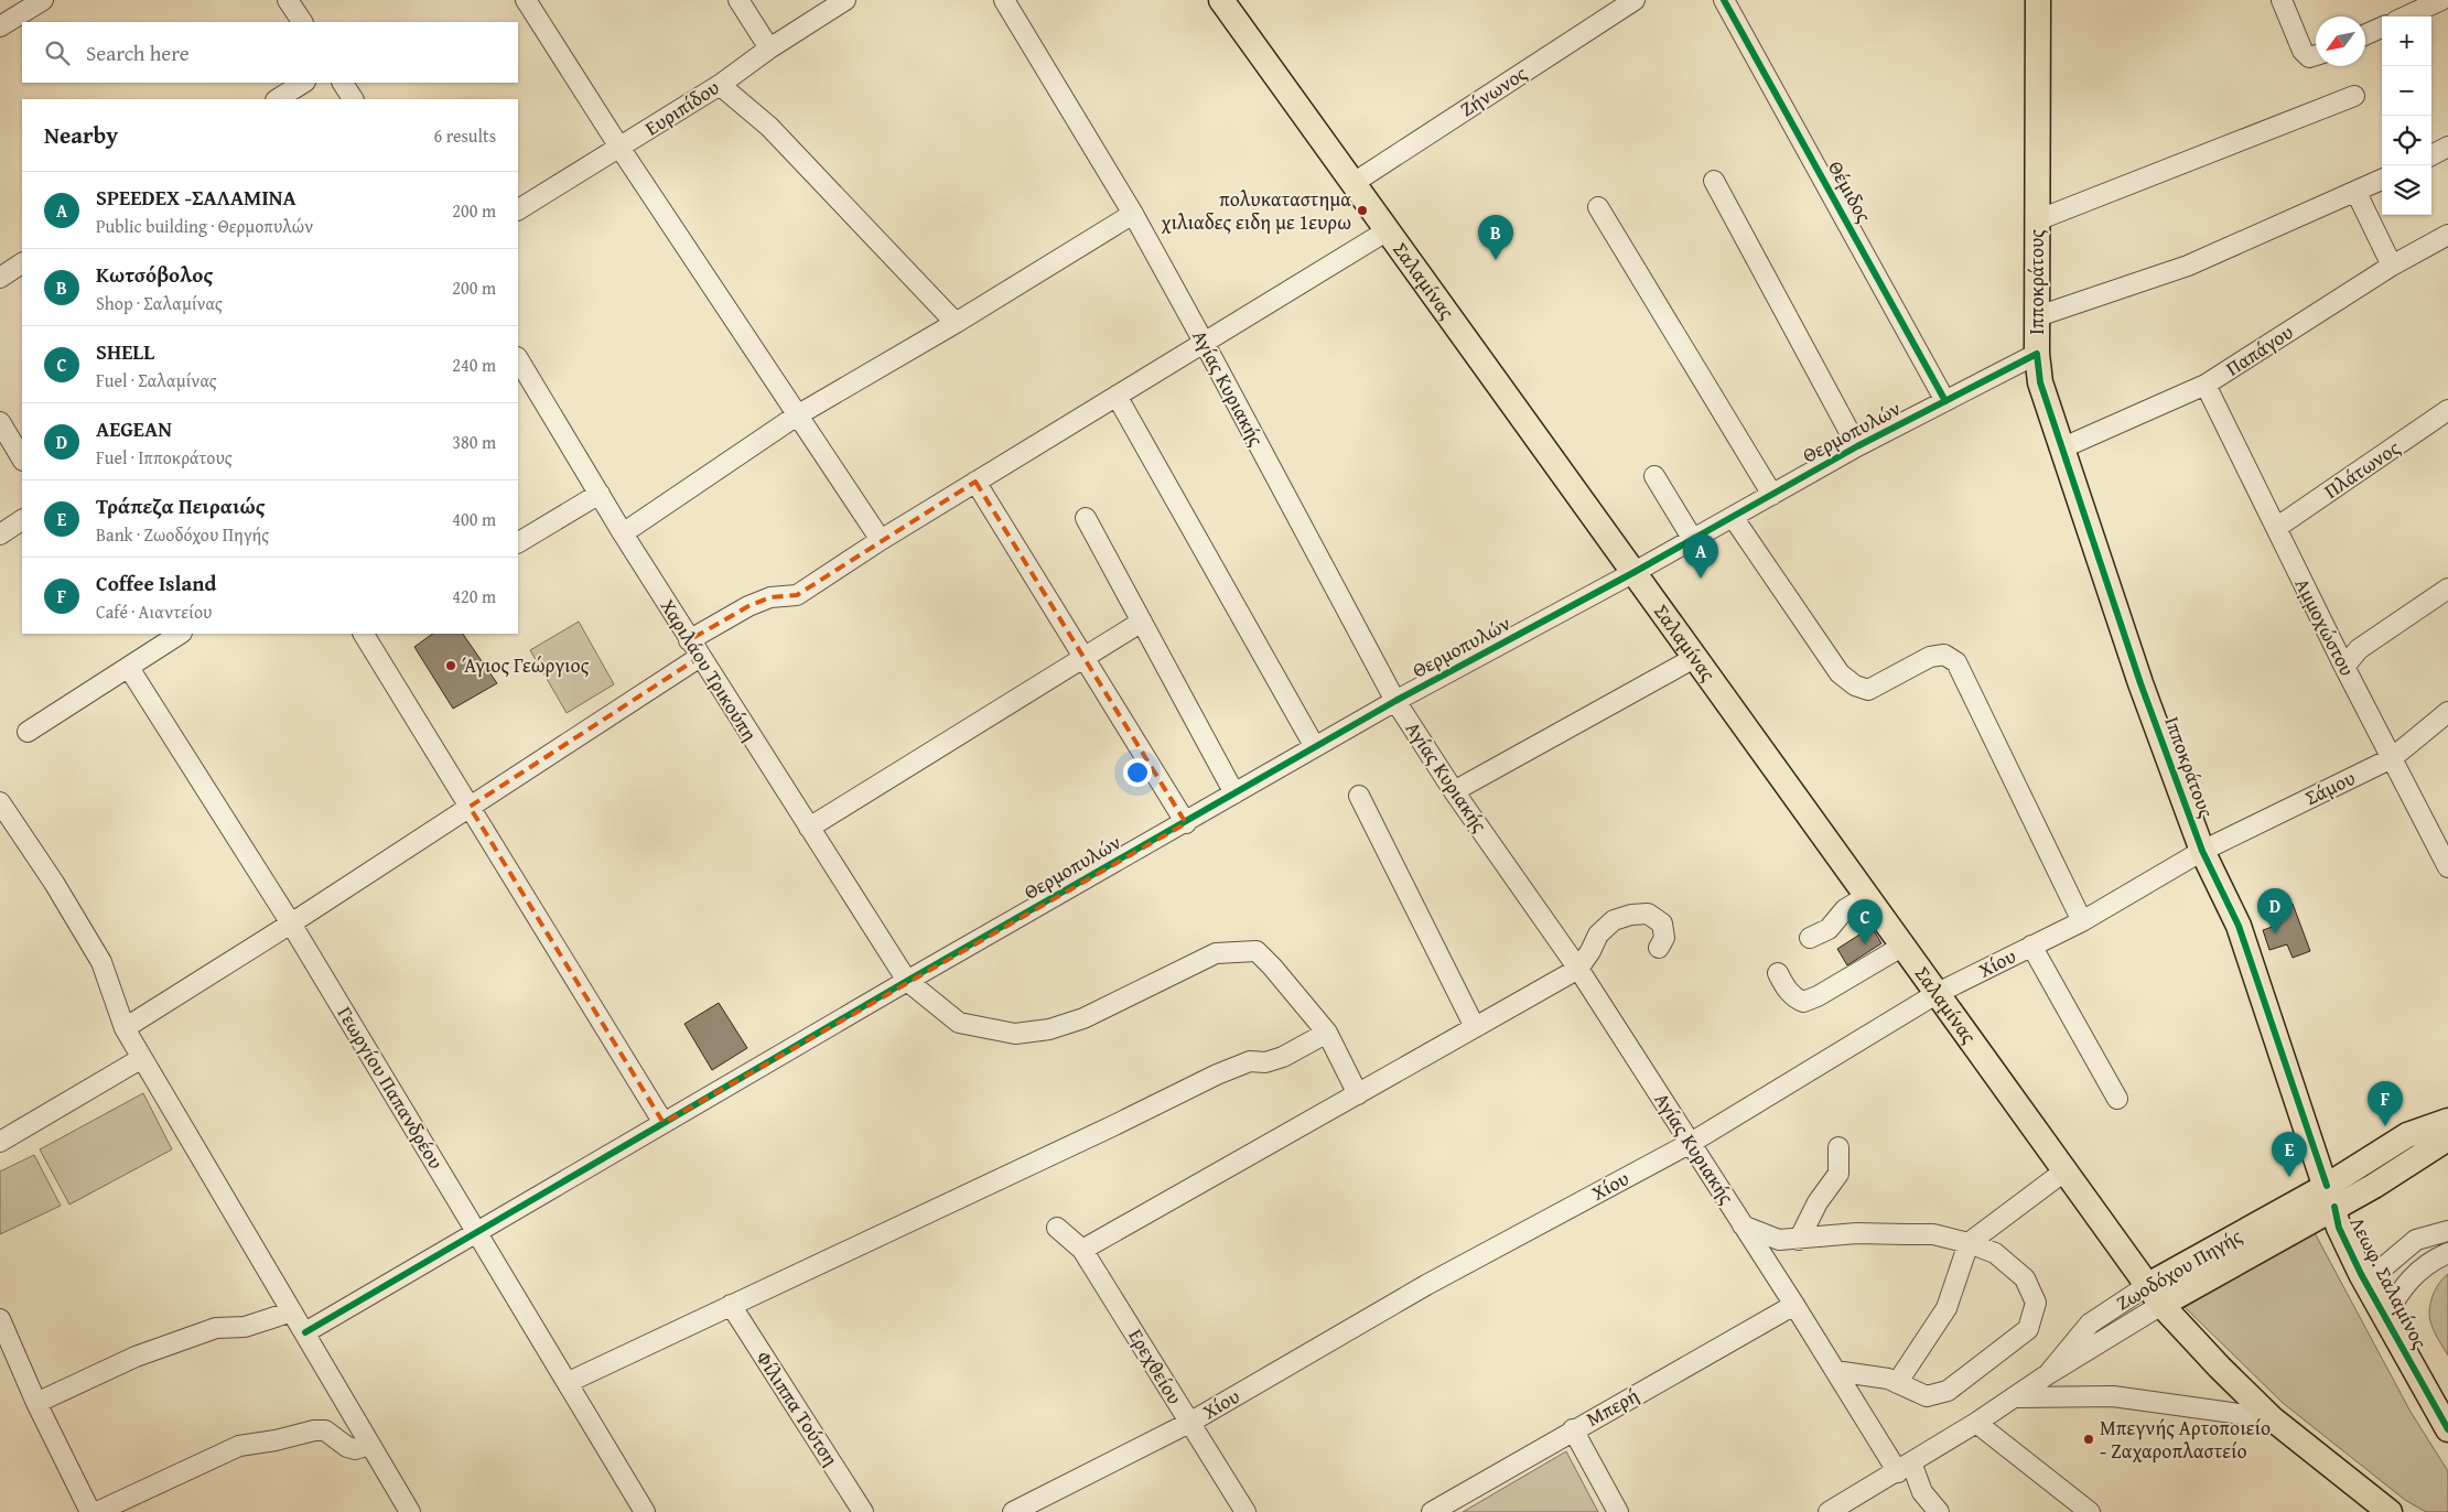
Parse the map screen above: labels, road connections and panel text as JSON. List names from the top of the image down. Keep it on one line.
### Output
{"streets":{"main road":["Σαλαμίνας","Ιπποκράτους","Ζωοδόχου Πηγής","Λεωφ. Σαλαμίνος"],"street":["Ζήνωνος","Ευριπίδου","Θέμιδος","Παπάγου","Αγίας Κυριακής","Θερμοπυλών","Πλάτωνος","Αμμοχώστου","Χαριλάου Τρικούπη","Σάμου","Χίου","Γεωργίου Παπανδρέου","Ερεχθείου","Μπερή","Φίλιππα Τούτση"]},"crossings":[["Ζήνωνος","Σαλαμίνας"],["Θέμιδος","Θερμοπυλών"],["Σαλαμίνας","Θερμοπυλών"],["Σαλαμίνας","Χίου"],["Σαλαμίνας","Ζωοδόχου Πηγής"],["Ιπποκράτους","Παπάγου"],["Ιπποκράτους","Θερμοπυλών"],["Ιπποκράτους","Σάμου"],["Ιπποκράτους","Χίου"],["Ιπποκράτους","Ζωοδόχου Πηγής"],["Ιπποκράτους","Λεωφ. Σαλαμίνος"],["Παπάγου","Αμμοχώστου"],["Αγίας Κυριακής","Θερμοπυλών"],["Αγίας Κυριακής","Χίου"],["Αγίας Κυριακής","Ζωοδόχου Πηγής"],["Αγίας Κυριακής","Μπερή"],["Θερμοπυλών","Χαριλάου Τρικούπη"],["Θερμοπυλών","Γεωργίου Παπανδρέου"],["Πλάτωνος","Αμμοχώστου"],["Αμμοχώστου","Σάμου"],["Σάμου","Χίου"],["Χίου","Ερεχθείου"],["Ζωοδόχου Πηγής","Λεωφ. Σαλαμίνος"]],"places":["πολυκαταστημα χιλιαδες ειδη με 1ευρω","Άγιος Γεώργιος","Μπεγνής Αρτοποιείο - Ζαχαροπλαστείο"],"north":"bottom left","page":{"map_buttons":["+","−"],"search":"Search here","heading":["Nearby","6 results"],"list":[{"mark":"A","name":"SPEEDEX -ΣΑΛΑΜΙΝΑ","note":"Public building · Θερμοπυλών","value":"200 m"},{"mark":"B","name":"Κωτσόβολος","note":"Shop · Σαλαμίνας","value":"200 m"},{"mark":"C","name":"SHELL","note":"Fuel · Σαλαμίνας","value":"240 m"},{"mark":"D","name":"AEGEAN","note":"Fuel · Ιπποκράτους","value":"380 m"},{"mark":"E","name":"Τράπεζα Πειραιώς","note":"Bank · Ζωοδόχου Πηγής","value":"400 m"},{"mark":"F","name":"Coffee Island","note":"Café · Αιαντείου","value":"420 m"}],"pins":["B","A","D","C","F","E"]}}
